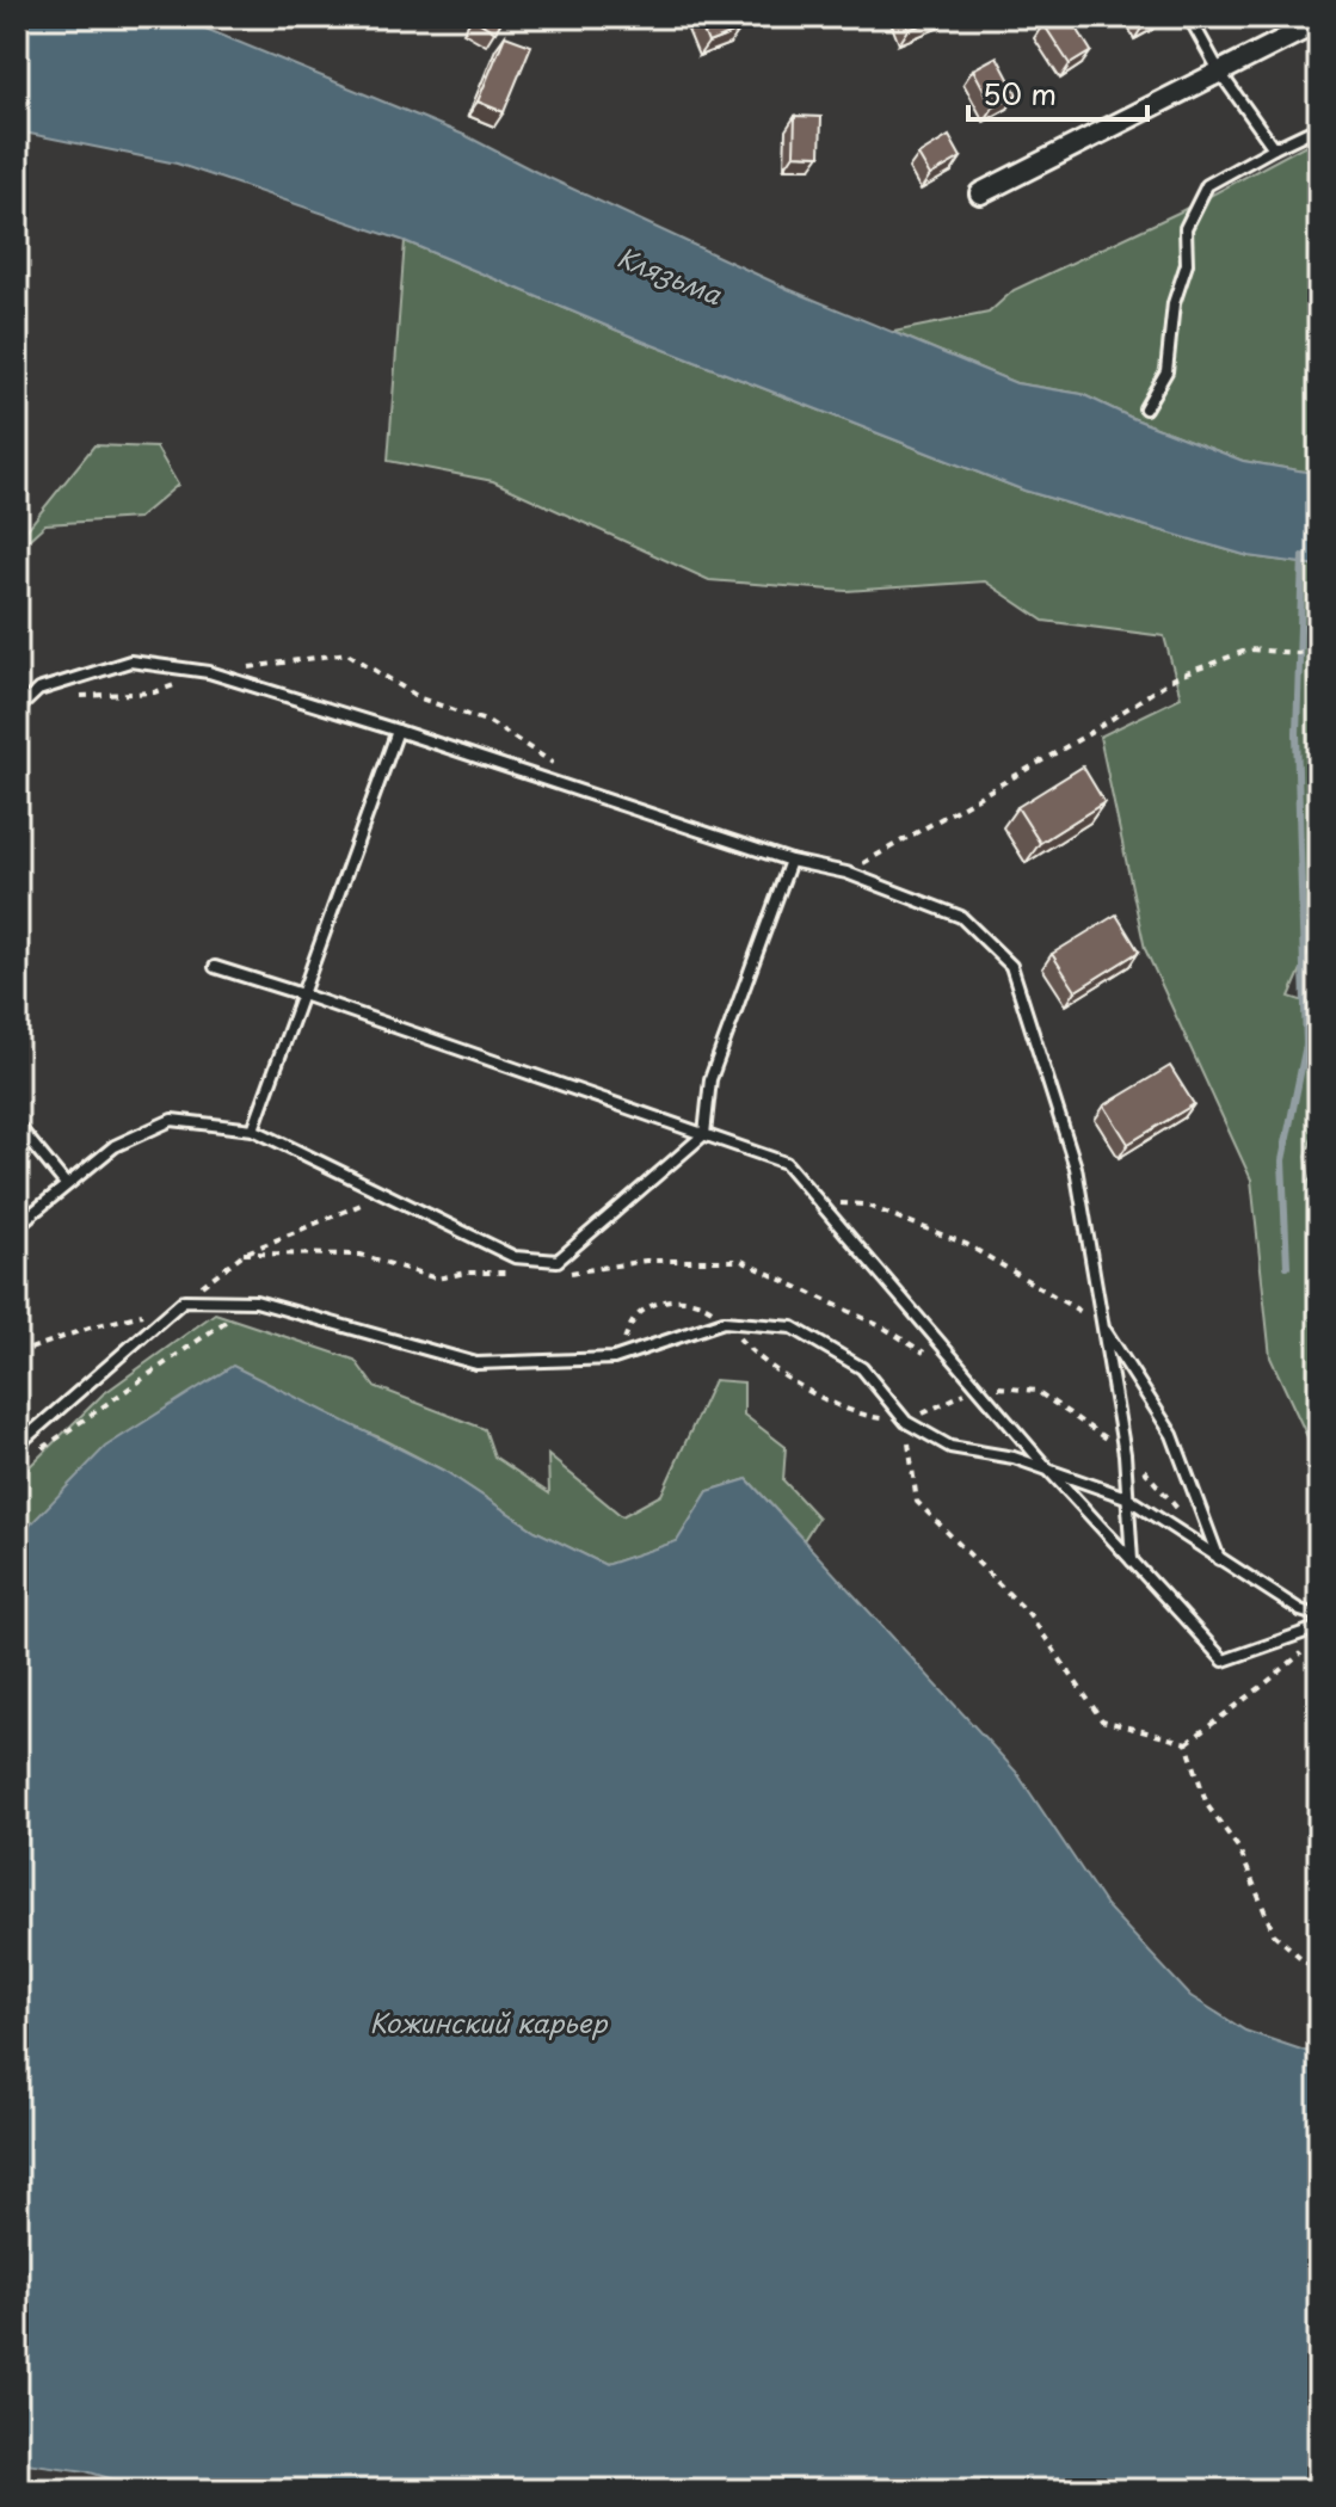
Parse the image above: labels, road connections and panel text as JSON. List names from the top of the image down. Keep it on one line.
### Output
{"water":["Клязьма","Кожинский карьер"],"scale_bar":"50 m"}
